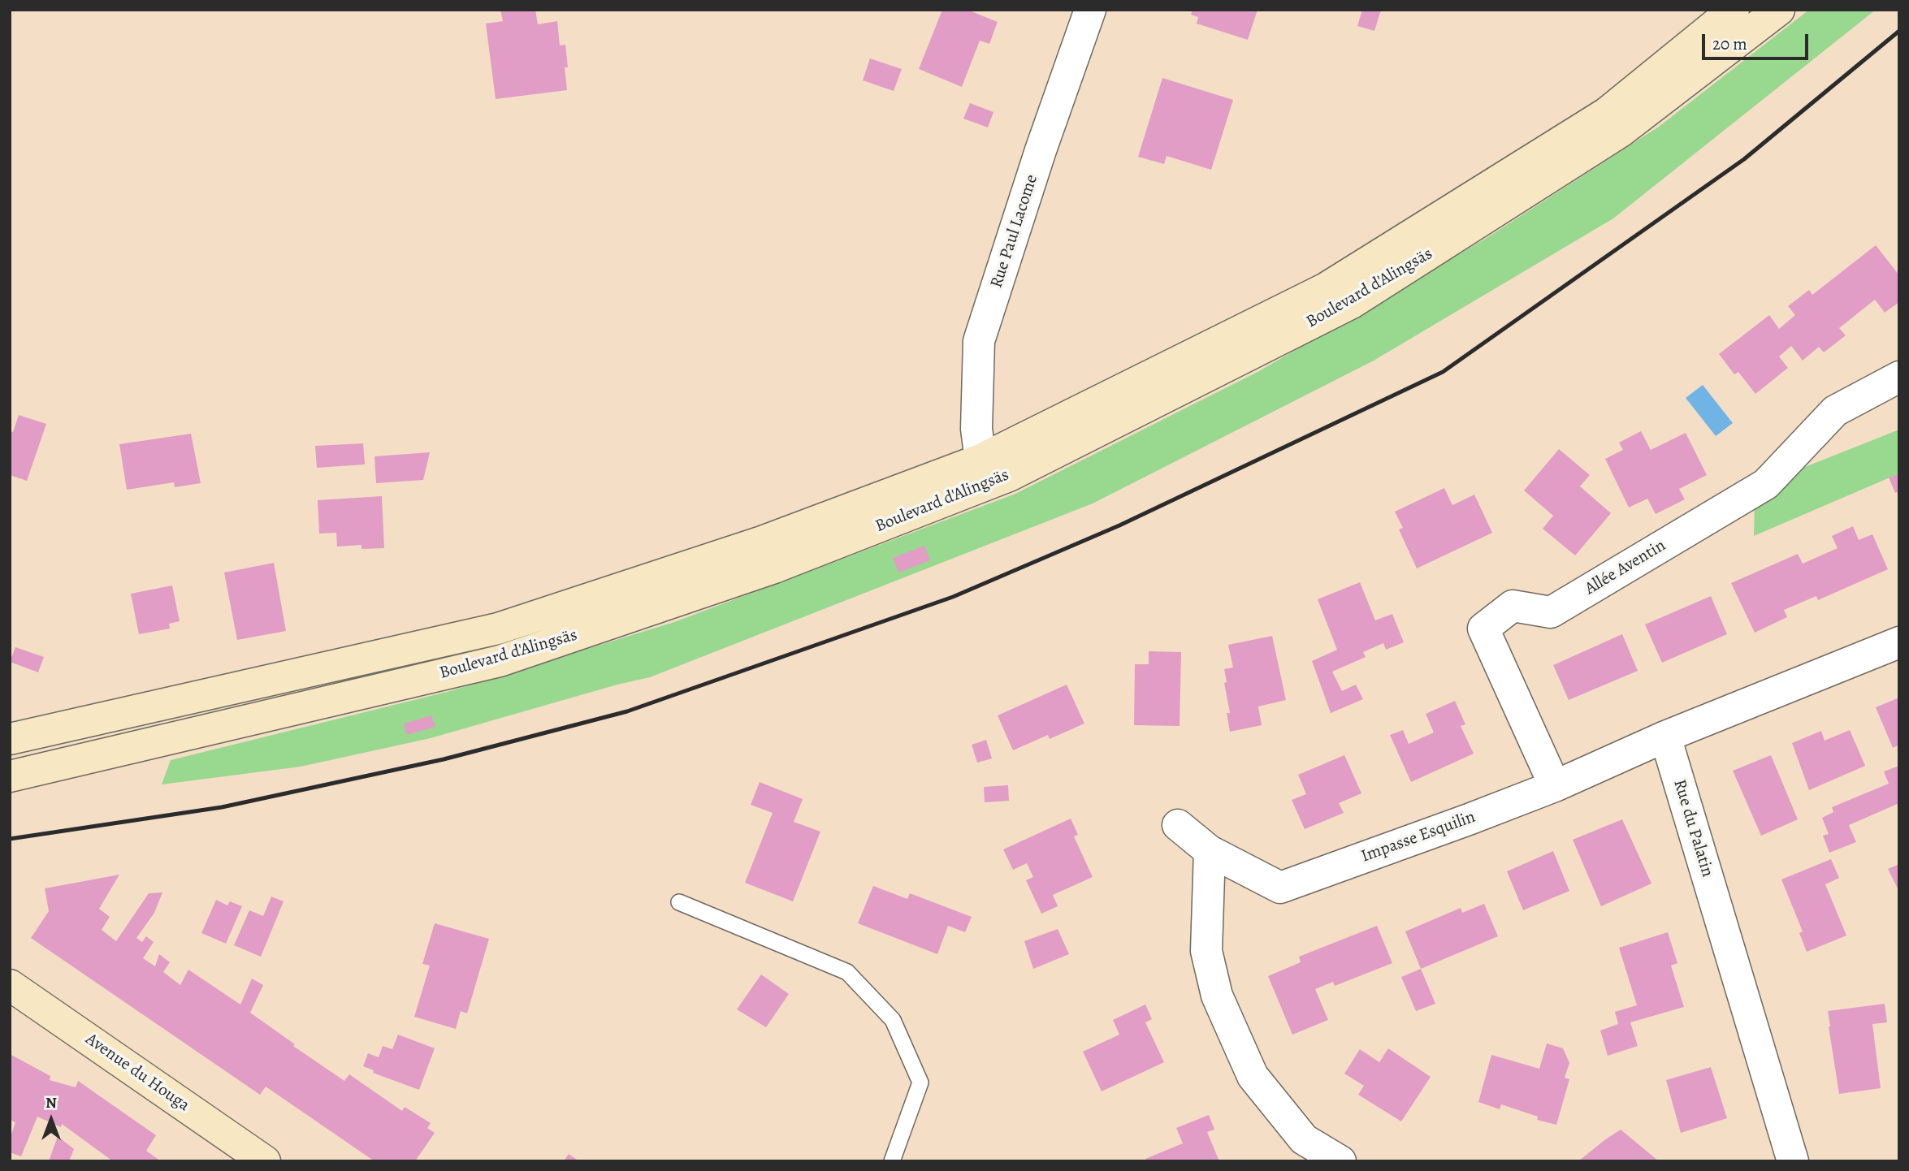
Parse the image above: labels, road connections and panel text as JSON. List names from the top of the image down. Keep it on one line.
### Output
{"streets":{"main road":["Boulevard d'Alingsäs","Avenue du Houga"],"street":["Rue Paul Lacome","Allée Aventin","Rue du Palatin","Impasse Esquilin"]},"crossings":[["Rue Paul Lacome","Boulevard d'Alingsäs"],["Allée Aventin","Impasse Esquilin"],["Rue du Palatin","Impasse Esquilin"]],"scale_bar":"20 m","north":"top"}
